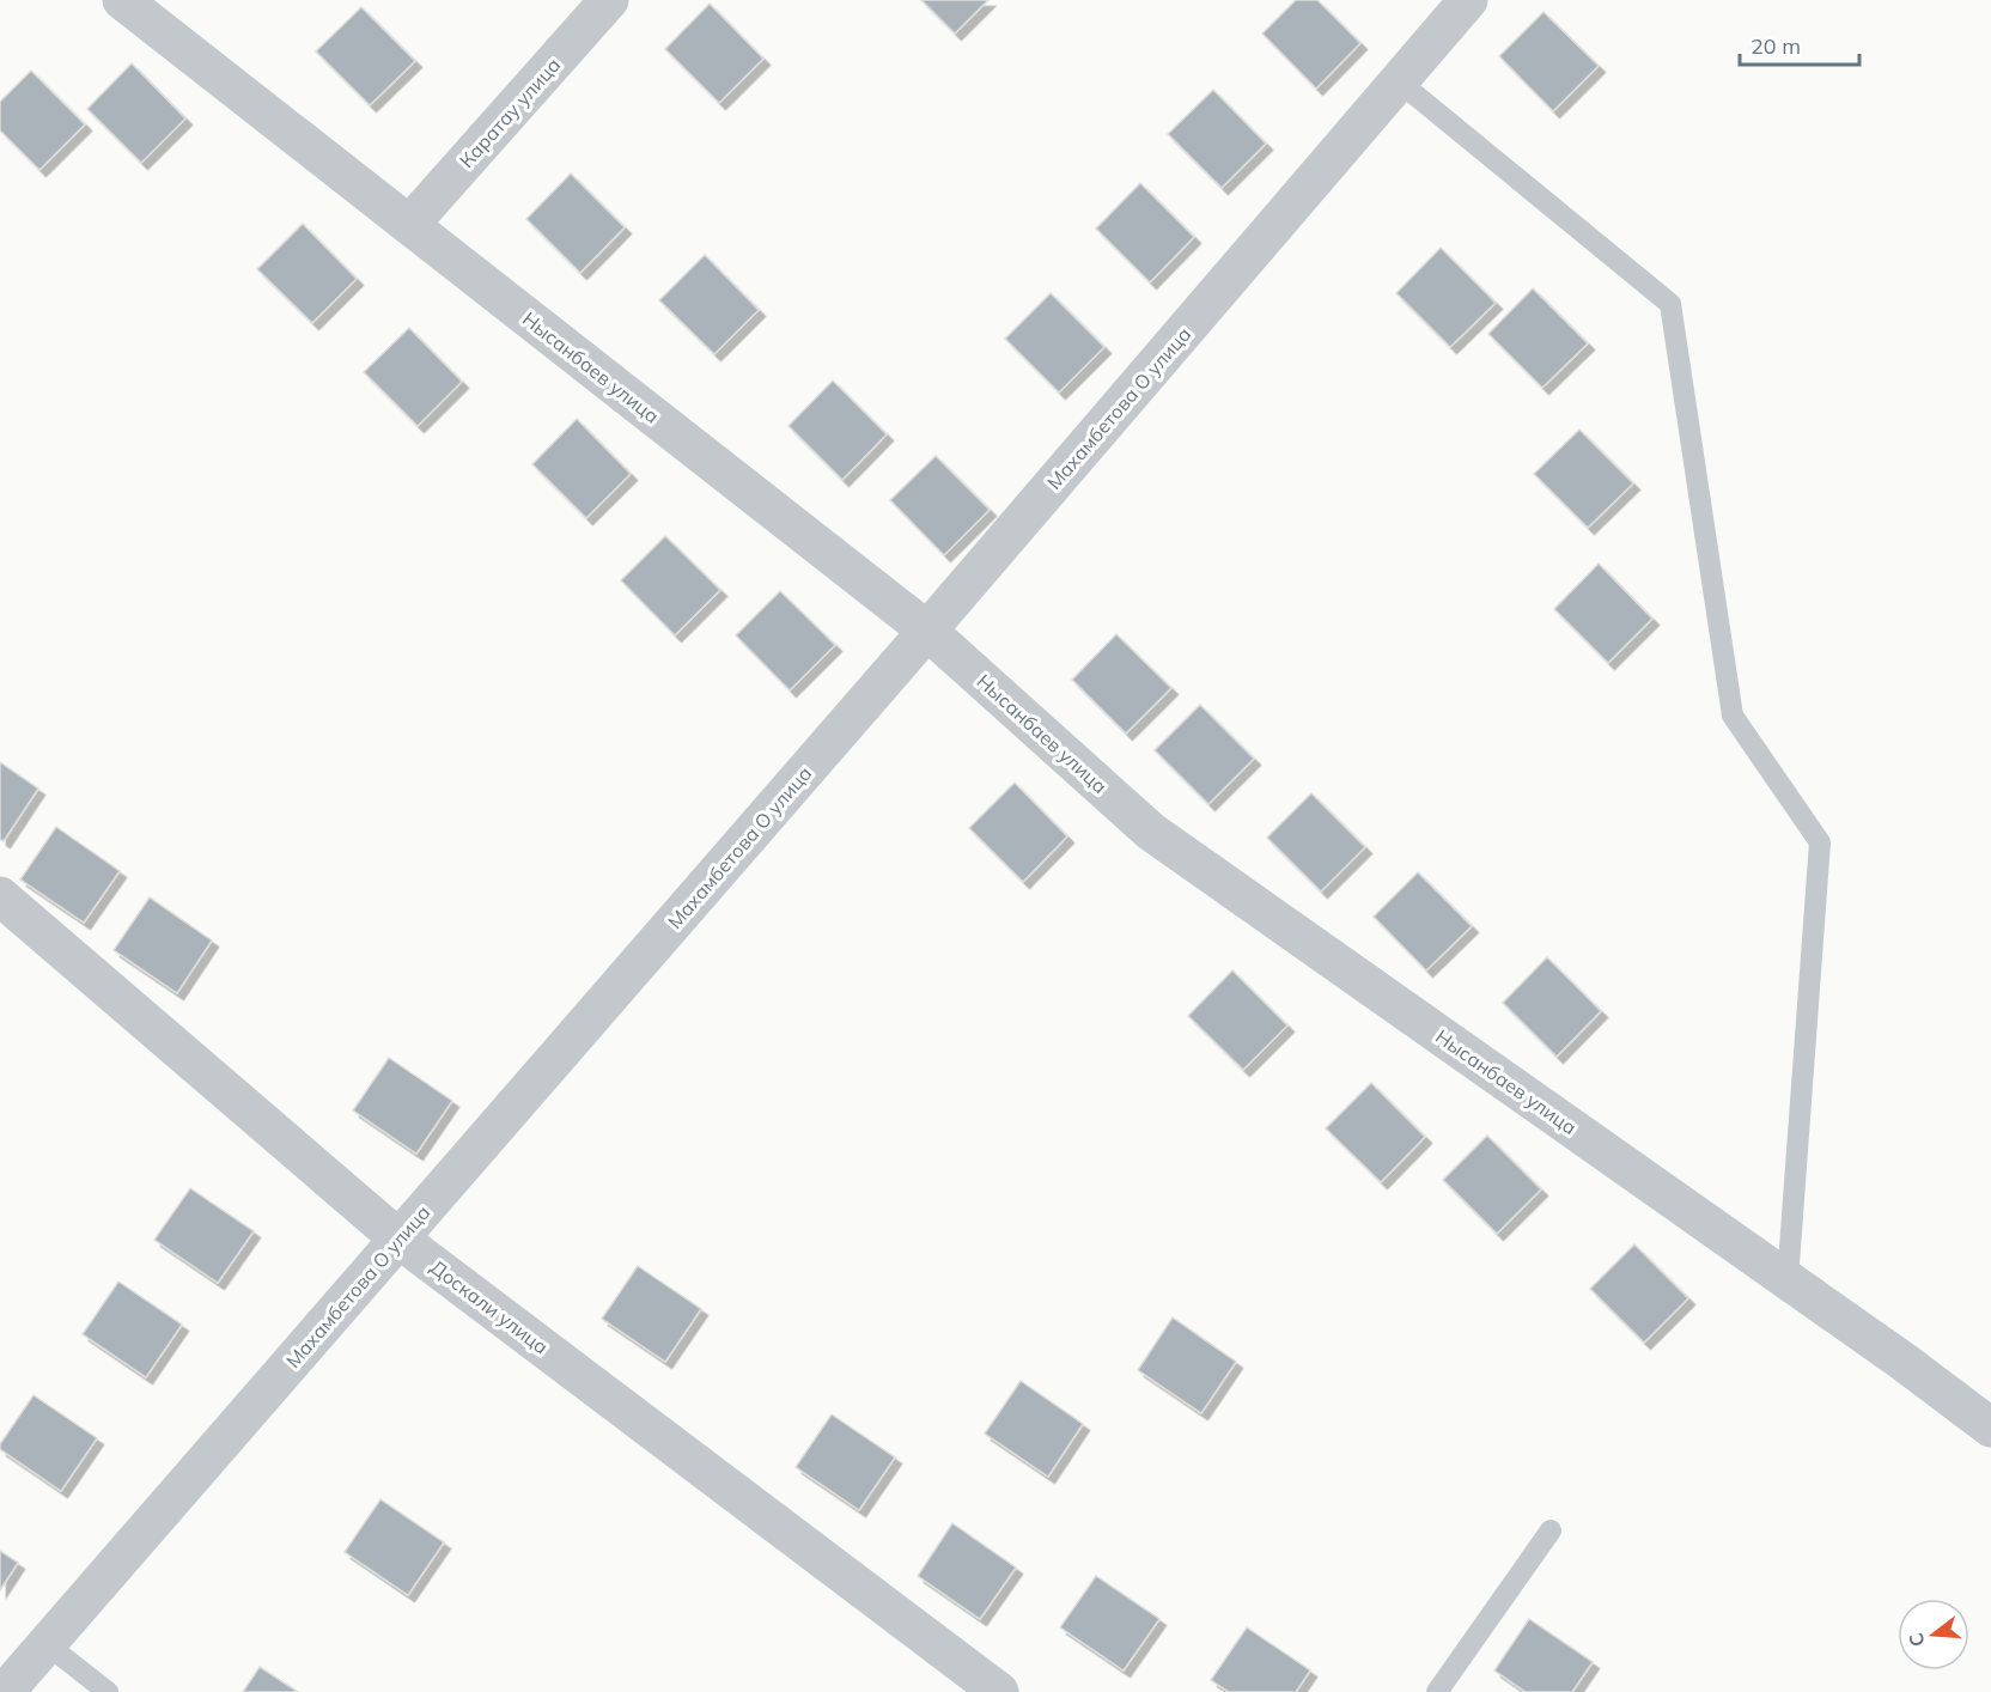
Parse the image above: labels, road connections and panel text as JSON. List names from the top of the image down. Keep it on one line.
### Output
{"streets":{"street":["Каратау улица","Нысанбаев улица","Махамбетова О улица","Доскали улица"]},"crossings":[["Каратау улица","Нысанбаев улица"],["Нысанбаев улица","Махамбетова О улица"],["Махамбетова О улица","Доскали улица"]],"scale_bar":"20 m","north":"left"}
